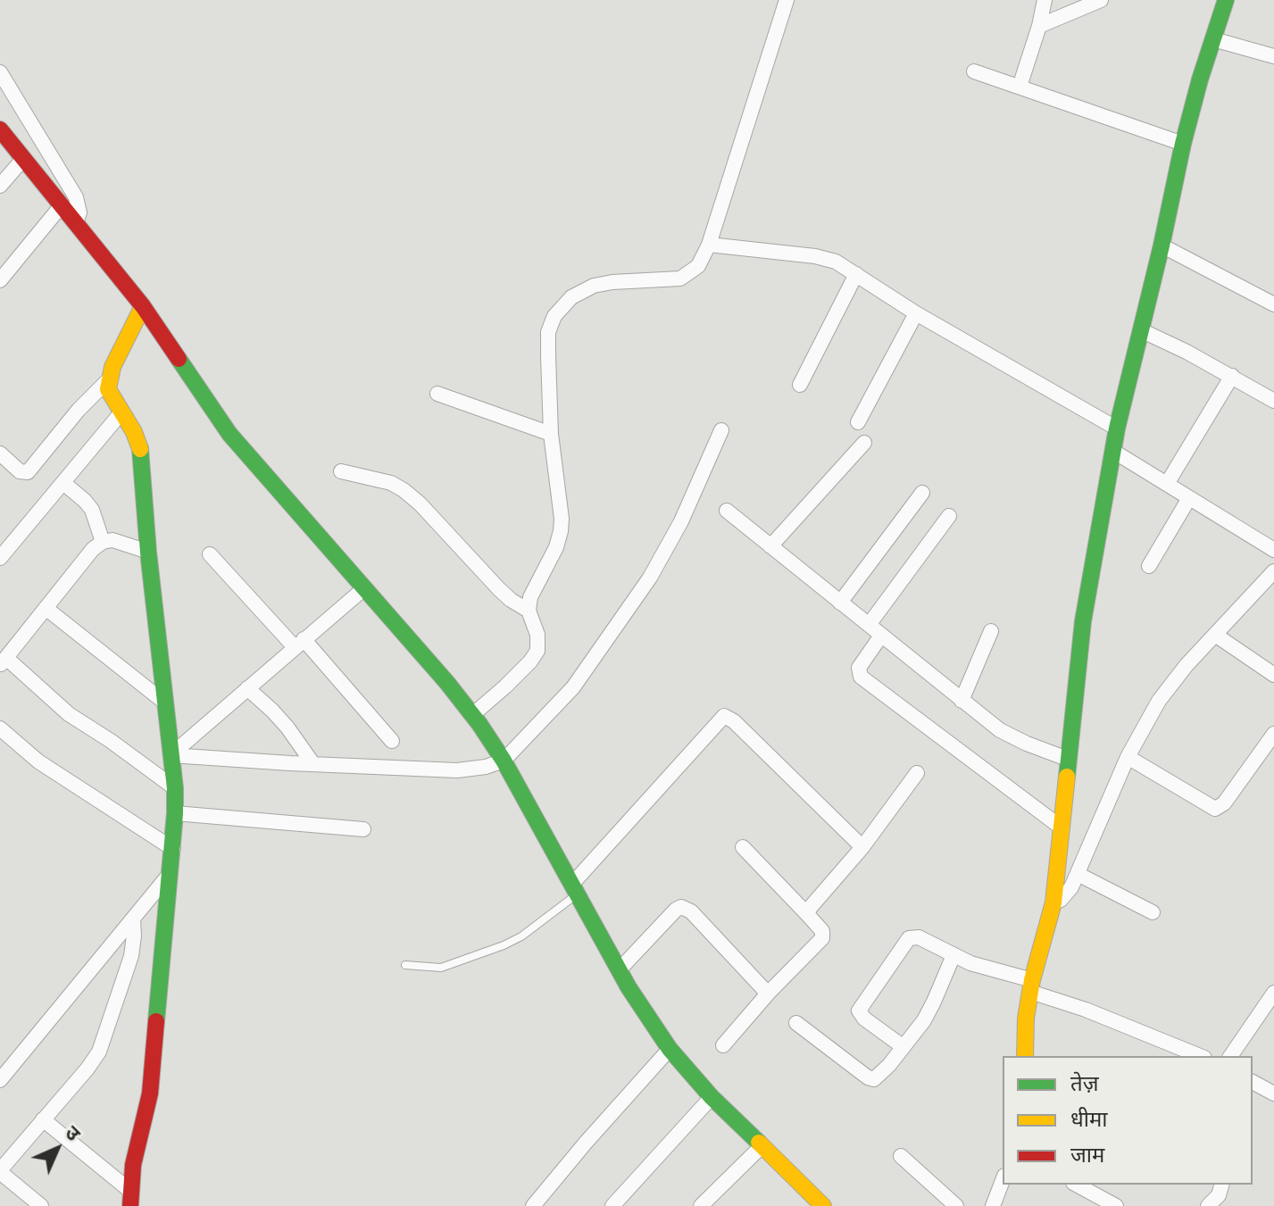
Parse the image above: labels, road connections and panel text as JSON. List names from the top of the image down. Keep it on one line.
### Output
{"legend":["तेज़","धीमा","जाम"],"north":"top right"}
